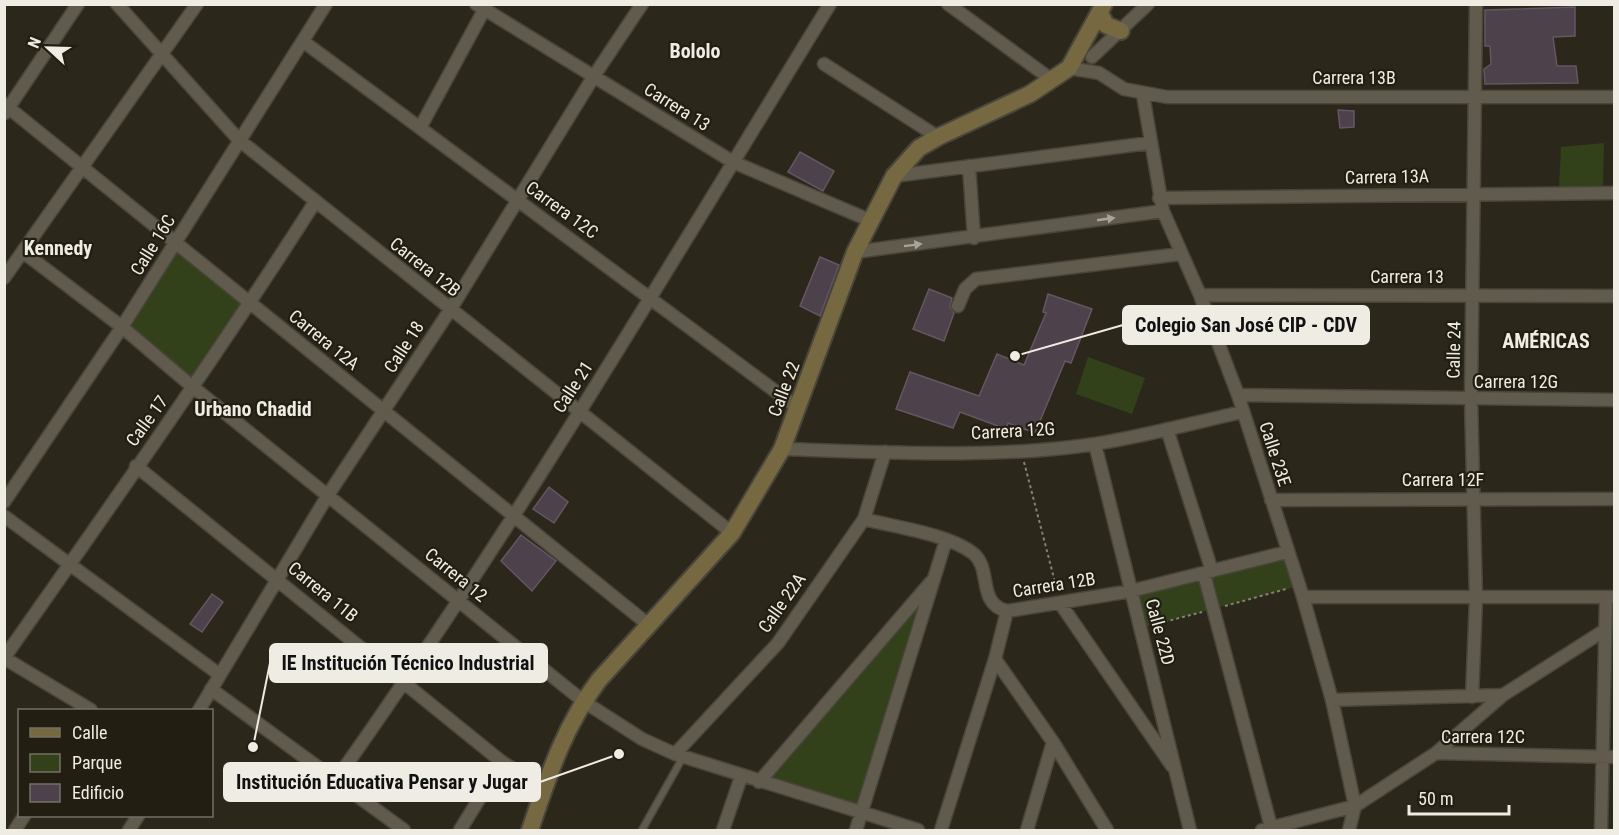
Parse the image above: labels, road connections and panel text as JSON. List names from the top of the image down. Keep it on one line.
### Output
{"streets":{"street":["Carrera 13B","Carrera 13","Carrera 13A","Carrera 12C","Calle 16C","Carrera 12B","Carrera 12A","Calle 18","Calle 24","Carrera 12G","Calle 21","Calle 22","Calle 17","Calle 23E","Carrera 12F","Carrera 12","Carrera 11B","Calle 22A","Calle 22D"]},"crossings":[["Carrera 13B","Calle 24"],["Carrera 13B","Calle 22"],["Carrera 13B","Calle 23E"],["Carrera 13","Calle 18"],["Carrera 13","Calle 24"],["Carrera 13","Calle 21"],["Carrera 13","Calle 22"],["Carrera 13","Calle 23E"],["Carrera 13A","Calle 24"],["Carrera 13A","Calle 23E"],["Carrera 12C","Calle 16C"],["Carrera 12C","Calle 18"],["Carrera 12C","Calle 21"],["Carrera 12C","Calle 22"],["Carrera 12C","Calle 23E"],["Calle 16C","Carrera 12B"],["Calle 16C","Carrera 12A"],["Calle 16C","Carrera 12"],["Carrera 12B","Calle 18"],["Carrera 12B","Calle 21"],["Carrera 12B","Calle 22"],["Carrera 12B","Calle 17"],["Carrera 12B","Calle 23E"],["Carrera 12B","Calle 22A"],["Carrera 12B","Calle 22D"],["Carrera 12A","Calle 18"],["Carrera 12A","Calle 21"],["Carrera 12A","Calle 22"],["Carrera 12A","Calle 17"],["Calle 18","Carrera 12"],["Calle 18","Carrera 11B"],["Calle 24","Carrera 12G"],["Calle 24","Carrera 12F"],["Carrera 12G","Calle 22"],["Carrera 12G","Calle 23E"],["Carrera 12G","Calle 22A"],["Carrera 12G","Calle 22D"],["Calle 21","Carrera 12"],["Calle 21","Carrera 11B"],["Calle 22","Carrera 12"],["Calle 22","Carrera 11B"],["Calle 17","Carrera 12"],["Calle 17","Carrera 11B"],["Calle 23E","Carrera 12F"],["Carrera 12","Calle 22A"]],"districts":["Bololo","Kennedy","AMÉRICAS","Urbano Chadid"],"places":["Colegio San José CIP - CDV","IE Institución Técnico Industrial","Institución Educativa Pensar y Jugar"],"legend":["Calle","Parque","Edificio"],"scale_bar":"50 m","north":"left"}
